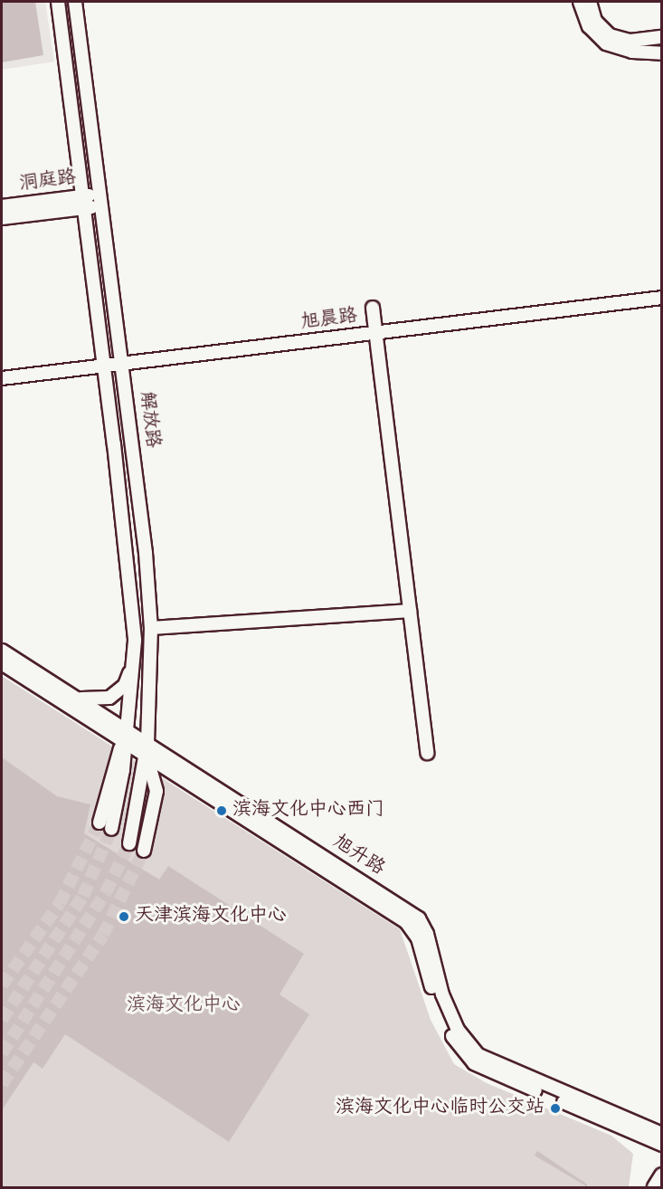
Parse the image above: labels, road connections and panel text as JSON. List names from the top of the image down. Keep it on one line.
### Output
{"streets":{"street":["洞庭路","旭晨路","解放路","旭升路"]},"crossings":[["洞庭路","解放路"],["旭晨路","解放路"],["解放路","旭升路"]],"parks":["滨海文化中心"],"places":["滨海文化中心西门","天津滨海文化中心","滨海文化中心临时公交站"]}
